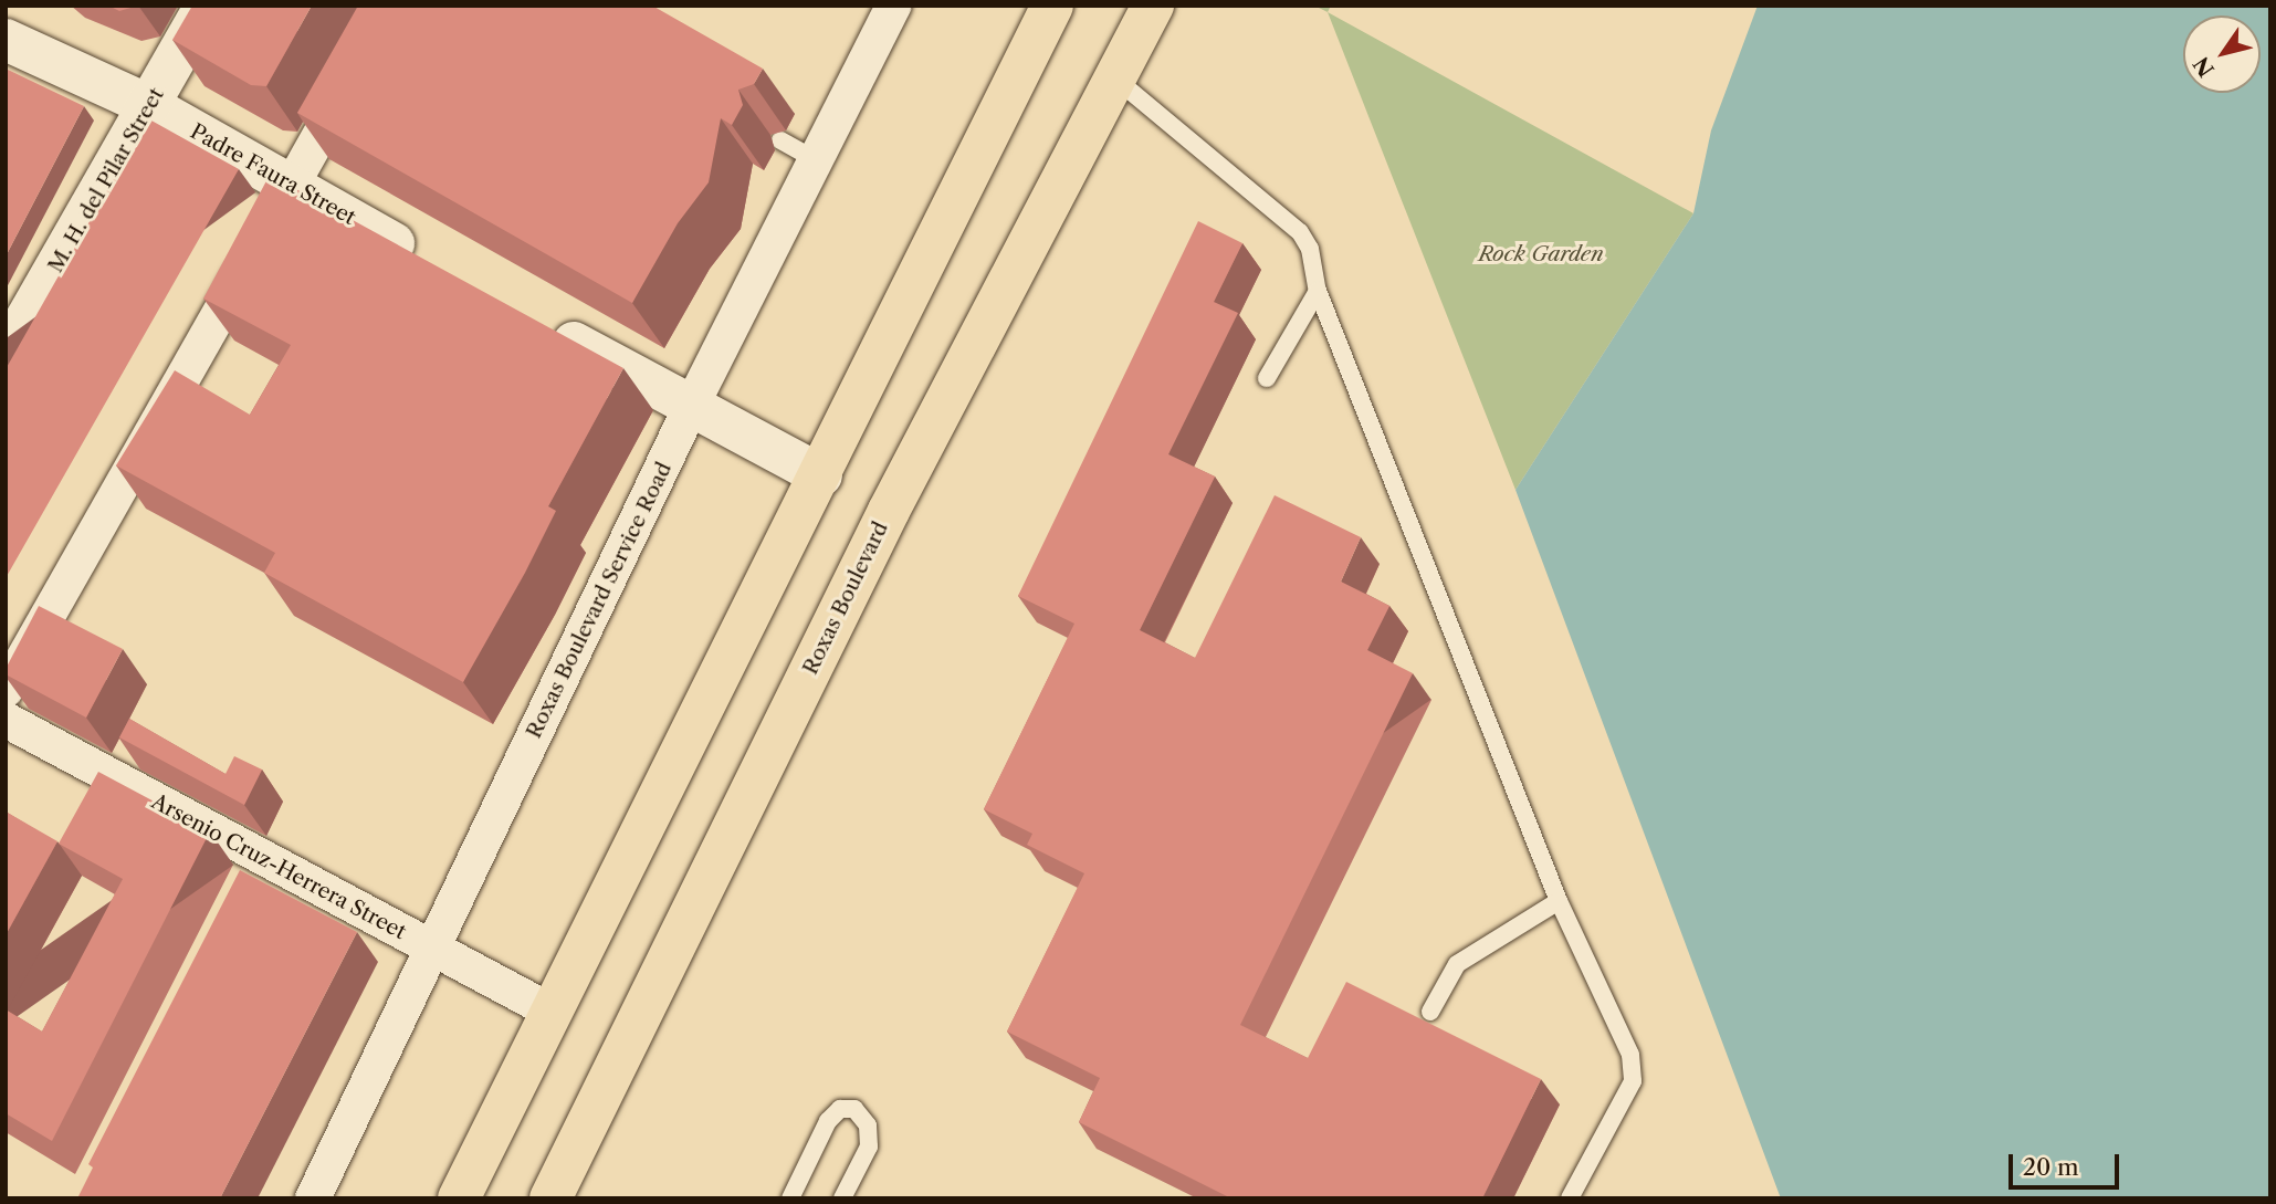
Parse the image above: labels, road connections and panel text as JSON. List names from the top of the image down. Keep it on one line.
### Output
{"streets":{"highway":["Roxas Boulevard"],"street":["Padre Faura Street","M. H. del Pilar Street","Roxas Boulevard Service Road","Arsenio Cruz-Herrera Street"]},"crossings":[["Padre Faura Street","M. H. del Pilar Street"],["Roxas Boulevard Service Road","Arsenio Cruz-Herrera Street"]],"parks":["Rock Garden"],"scale_bar":"20 m","north":"bottom left"}
